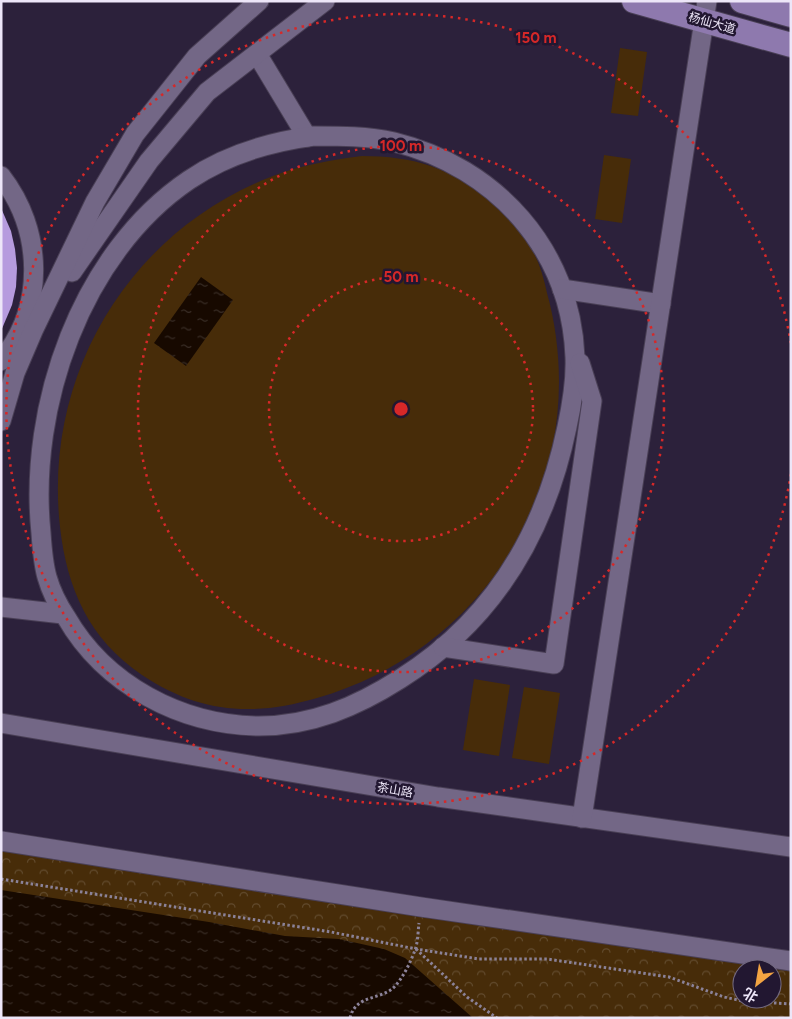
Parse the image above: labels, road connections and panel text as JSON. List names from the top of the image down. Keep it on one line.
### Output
{"streets":{"main road":["杨仙大道"],"street":["茶山路"]},"north":"bottom left","rings":["150 m","100 m","50 m"]}
